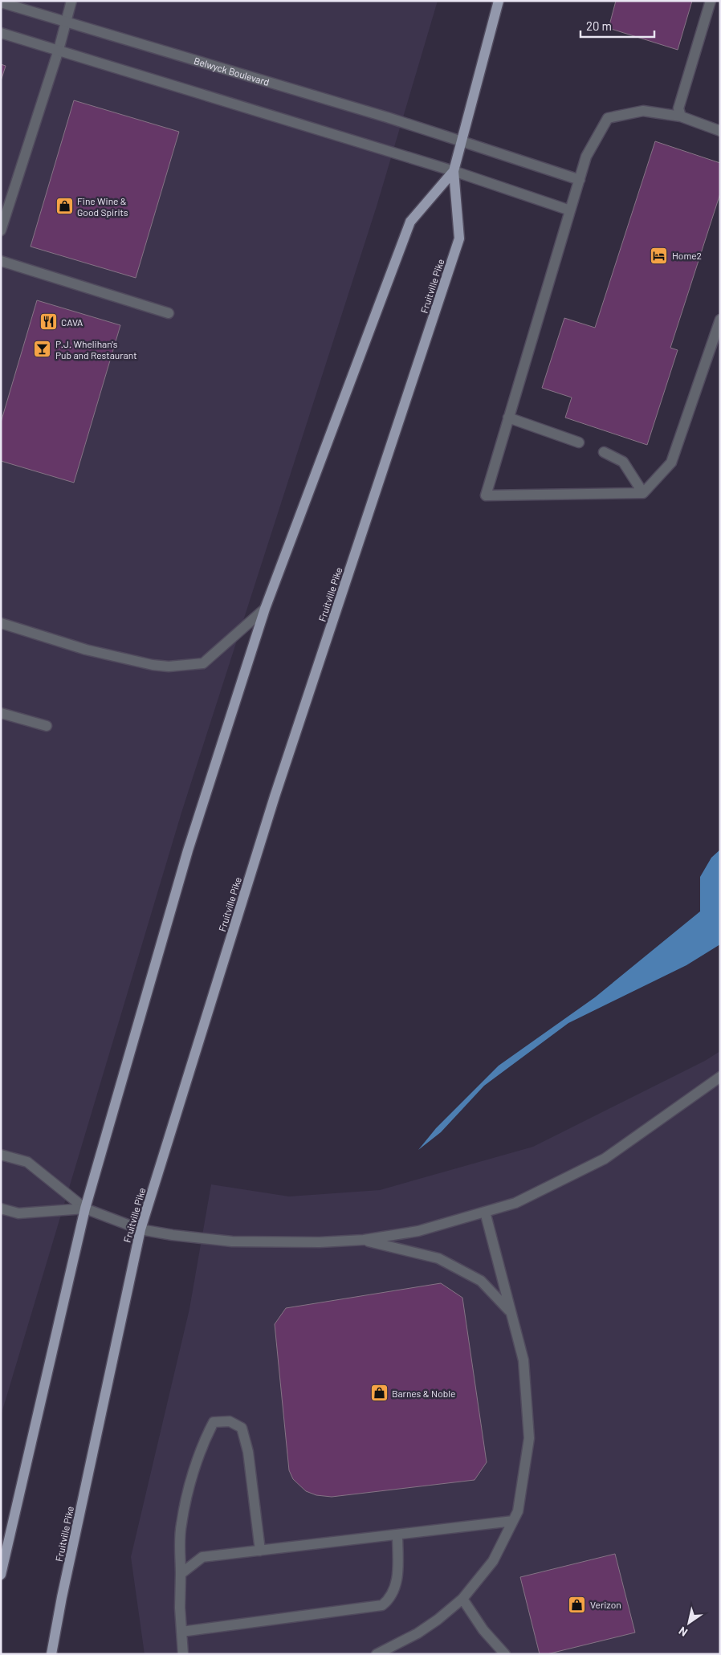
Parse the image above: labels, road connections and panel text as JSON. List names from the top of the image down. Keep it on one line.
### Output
{"streets":{"main road":["Fruitville Pike"],"street":["Belwyck Boulevard"]},"crossings":[["Belwyck Boulevard","Fruitville Pike"]],"places":{"shop":["Fine Wine & Good Spirits","Barnes & Noble","Verizon"],"hotel":["Home2"],"restaurant":["CAVA"],"bar":["P.J. Whelihan's Pub and Restaurant"]},"scale_bar":"20 m","north":"bottom left"}
